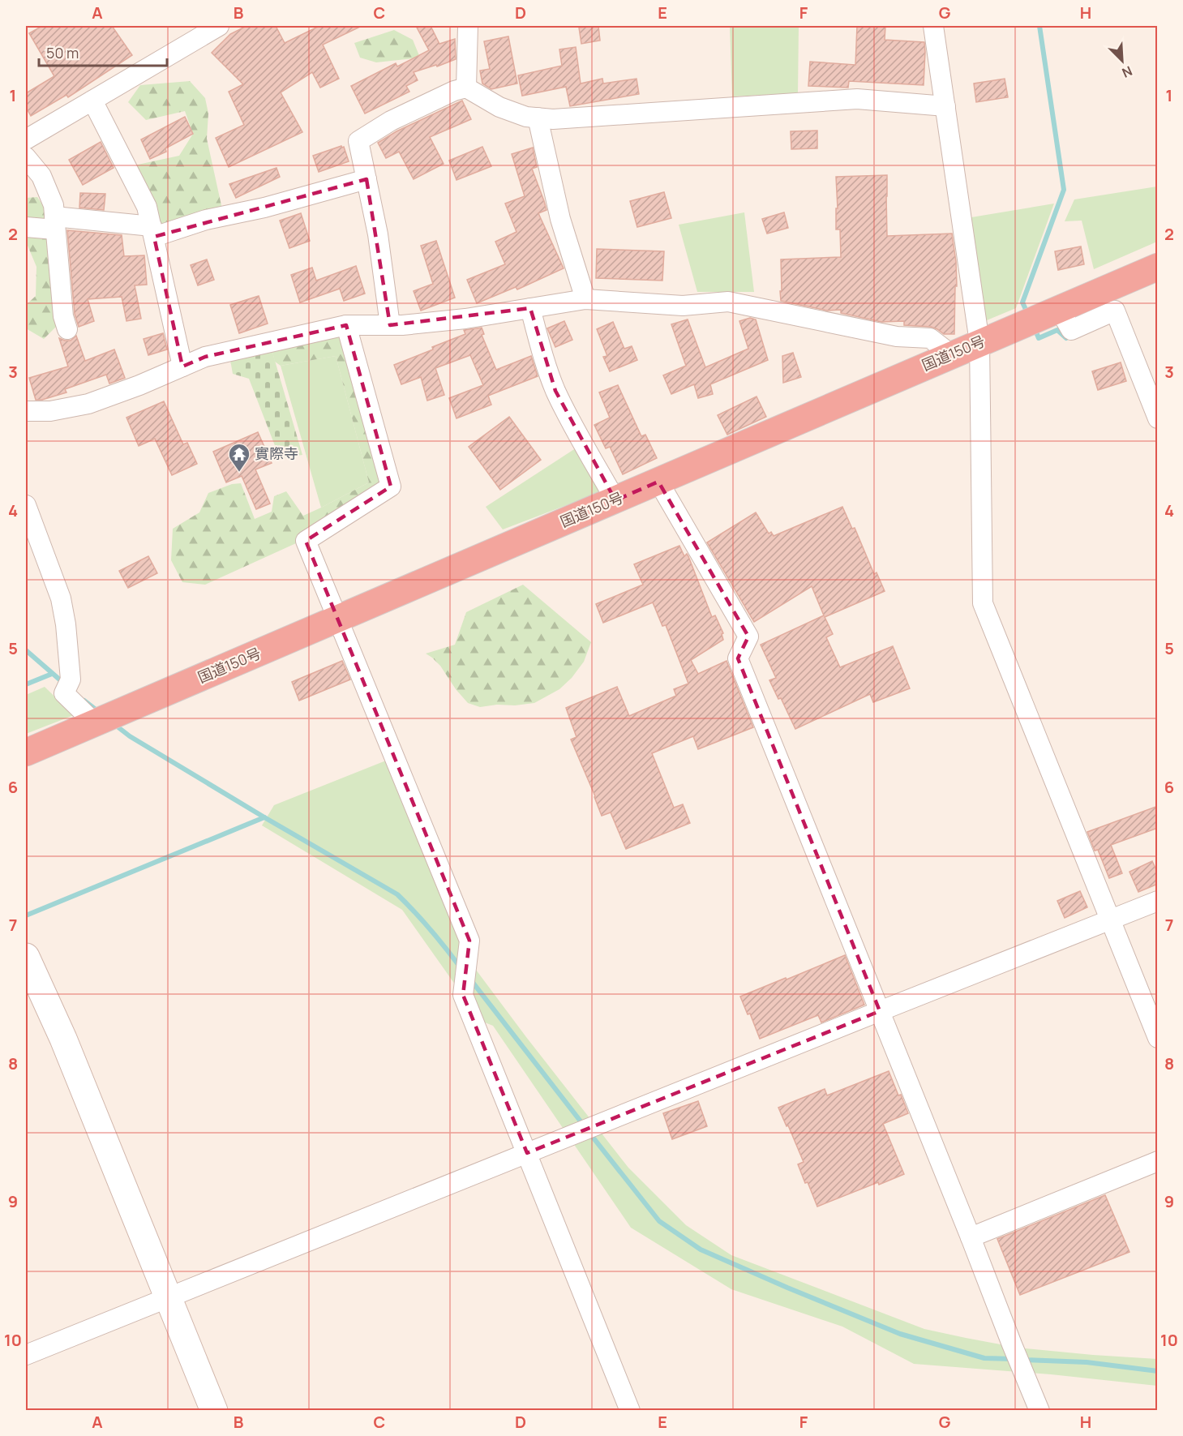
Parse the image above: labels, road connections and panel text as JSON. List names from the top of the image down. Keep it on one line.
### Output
{"streets":{"highway":["国道150号"]},"places":{"temple":["實際寺"]},"scale_bar":"50 m","north":"bottom right","grid":{"columns":["A","B","C","D","E","F","G","H"],"rows":["1","2","3","4","5","6","7","8","9","10"]}}
